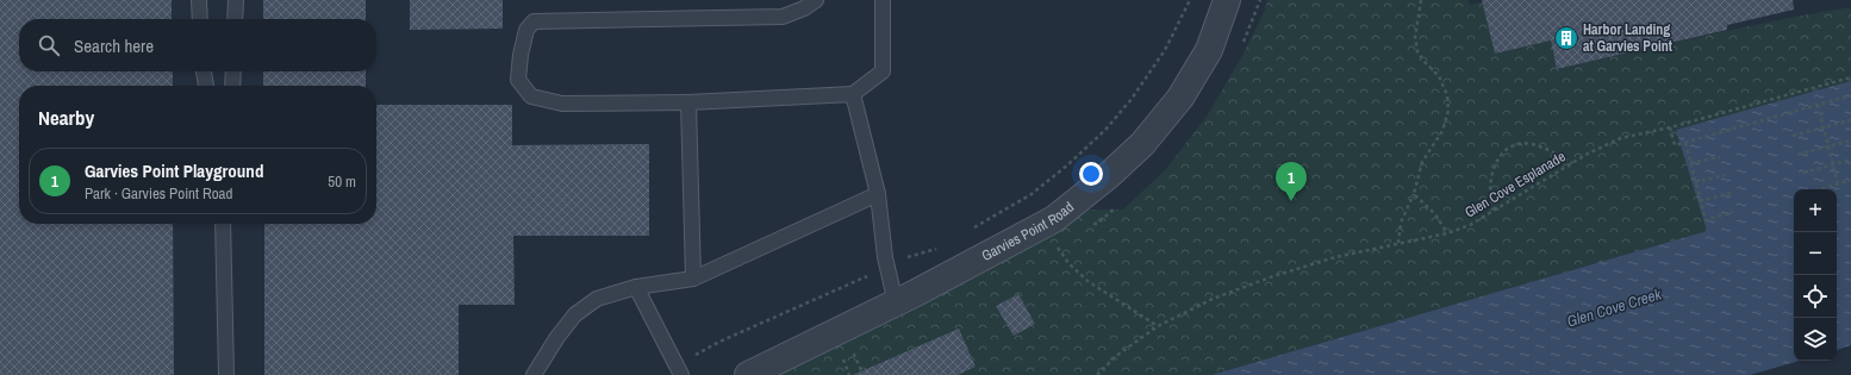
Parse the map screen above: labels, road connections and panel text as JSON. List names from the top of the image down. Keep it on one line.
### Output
{"streets":{"street":["Garvies Point Road"],"path":["Glen Cove Esplanade"]},"water":["Glen Cove Creek"],"places":{"building":["Harbor Landing at Garvies Point"]},"page":{"search":"Search here","heading":"Nearby","list":[{"mark":"1","name":"Garvies Point Playground","note":"Park · Garvies Point Road","value":"50 m"}],"pins":"1","map_buttons":["+","−"]}}
